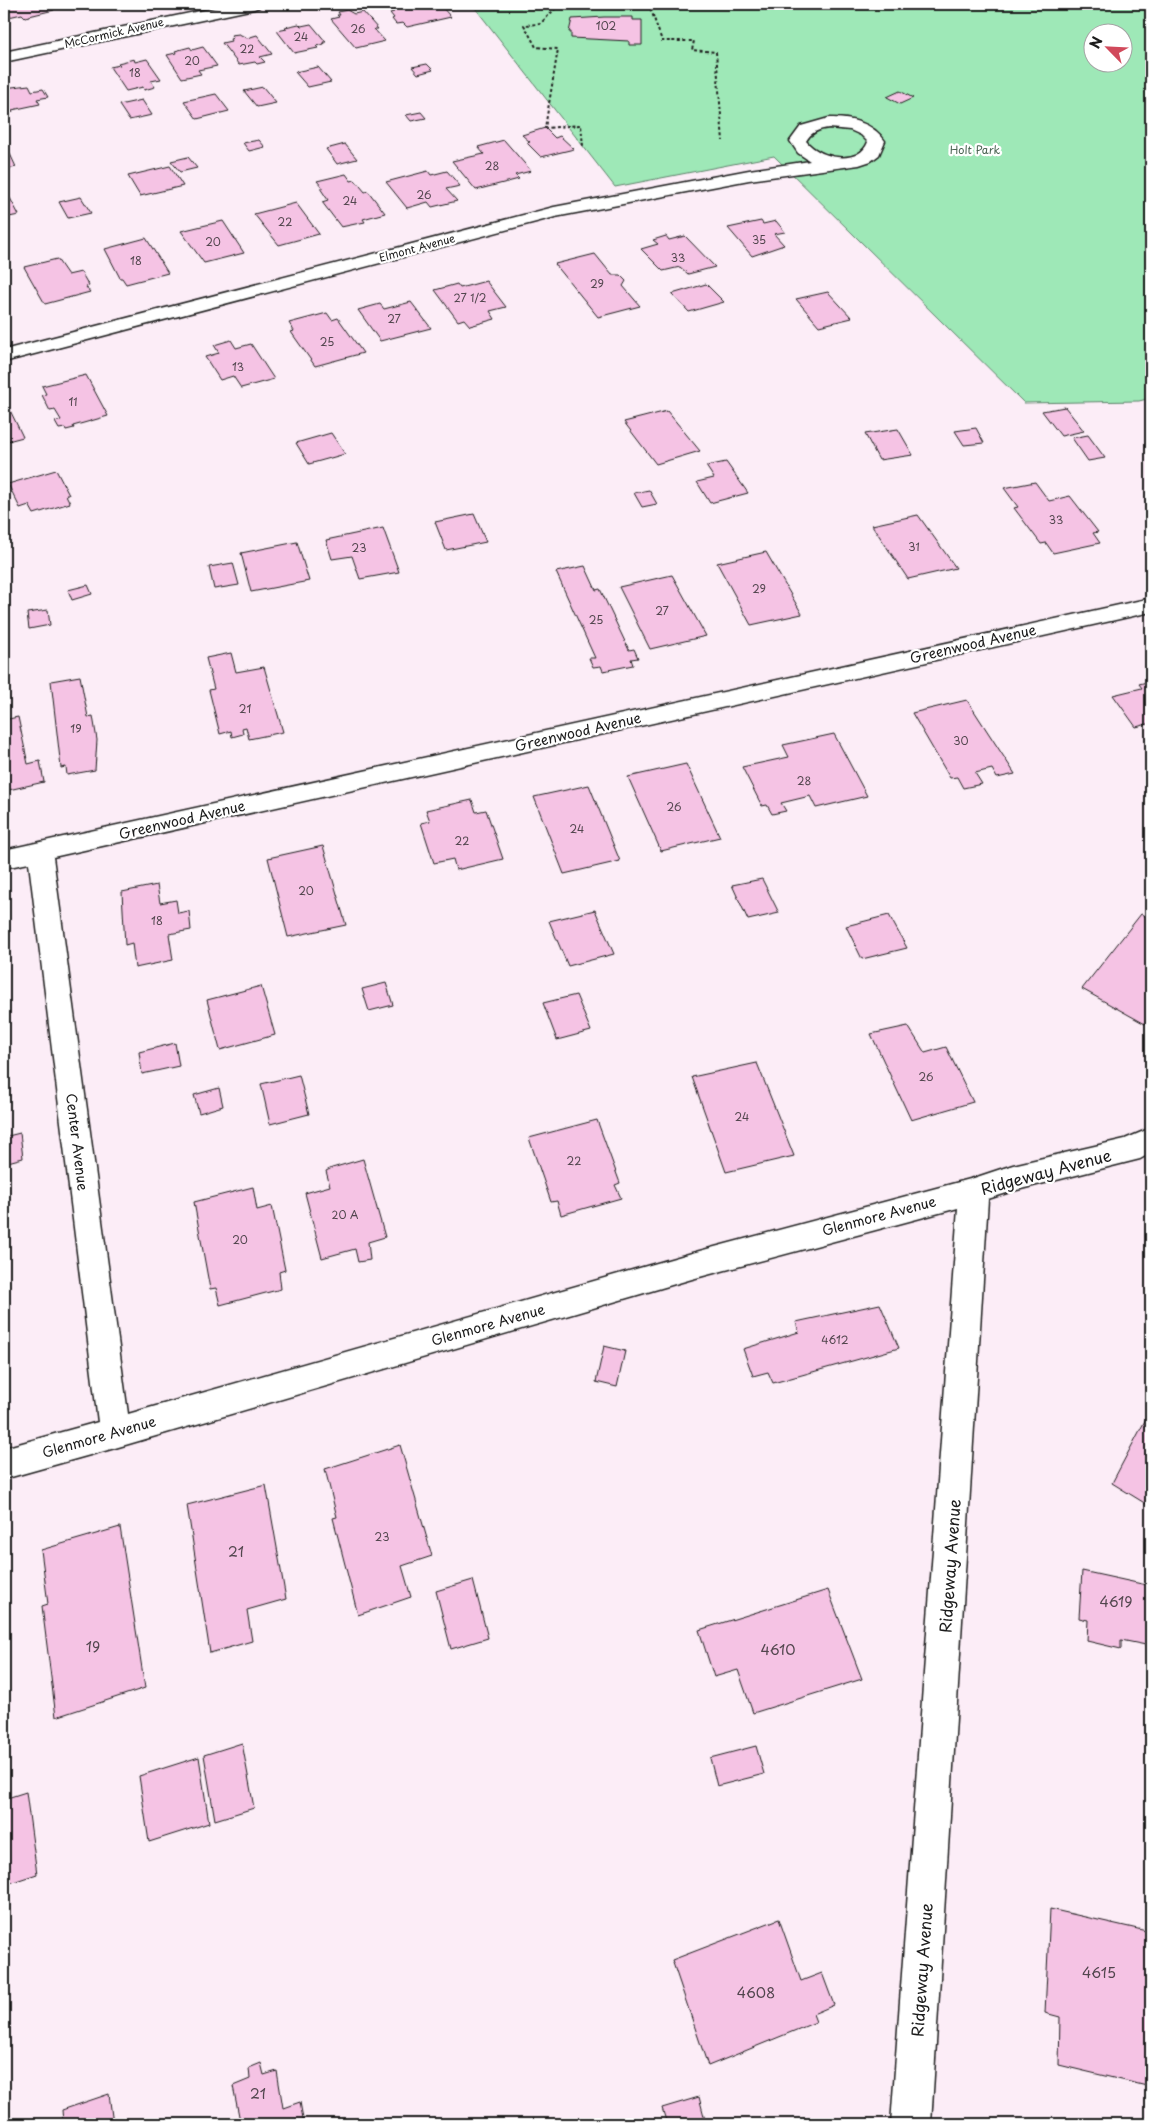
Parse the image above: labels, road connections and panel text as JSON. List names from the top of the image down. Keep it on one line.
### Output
{"streets":{"street":["McCormick Avenue","Elmont Avenue","Greenwood Avenue","Center Avenue","Ridgeway Avenue","Glenmore Avenue"]},"crossings":[["Greenwood Avenue","Center Avenue"],["Center Avenue","Glenmore Avenue"],["Ridgeway Avenue","Glenmore Avenue"]],"parks":["Holt Park"],"house_numbers":["102","26","24","22","20","18","28","26","24","22","35","20","33","18","29","27 1/2","27","25","13","11","33","31","23","29","27","25","21","19","30","28","26","24","22","20","18","26","24","22","20 A","20","4612","23","21","4619","19","4610","4615","4608","21"],"north":"top left"}
